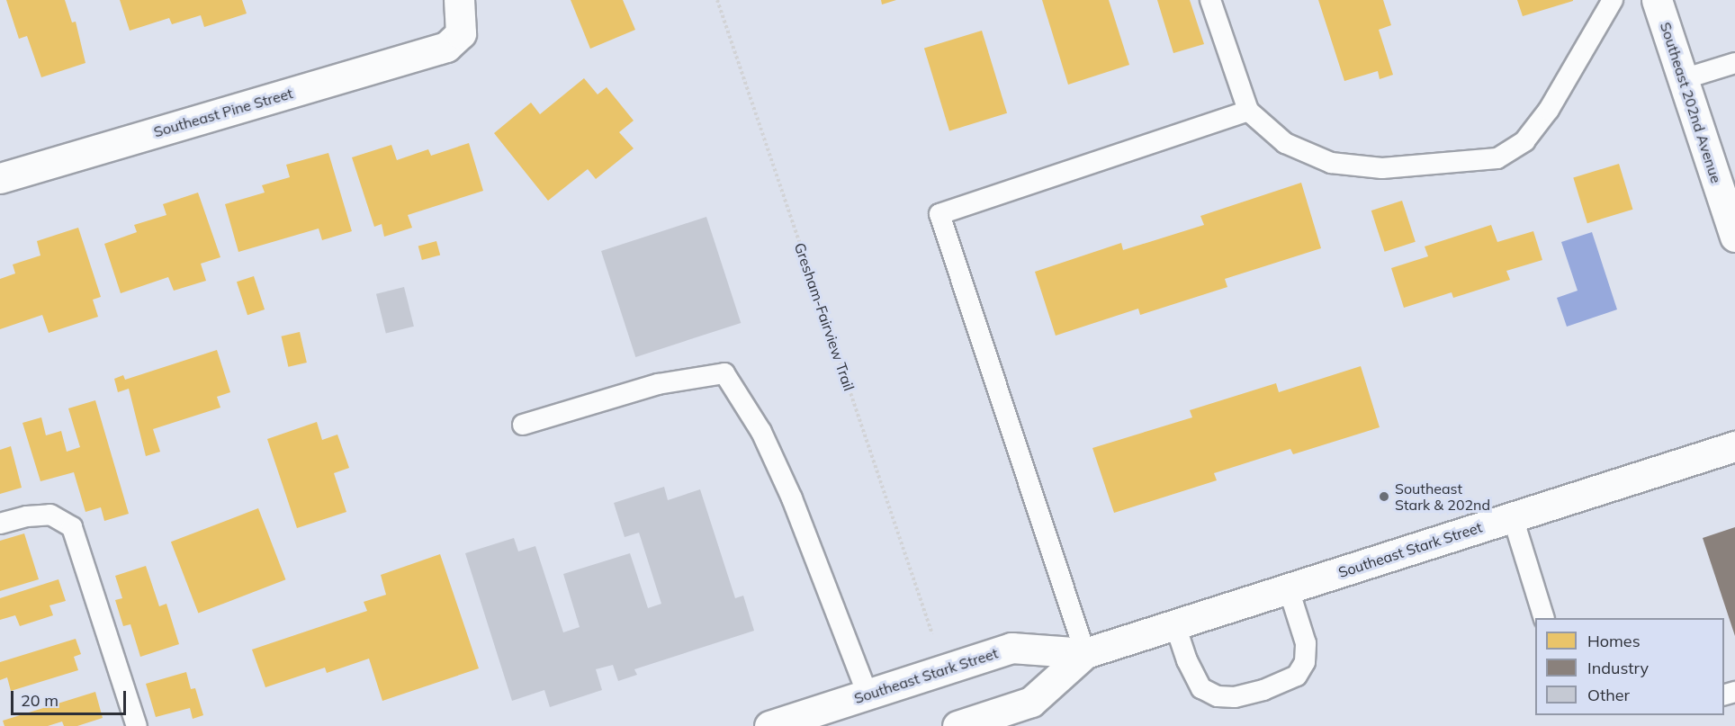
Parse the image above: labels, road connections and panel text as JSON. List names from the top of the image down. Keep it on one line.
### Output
{"streets":{"main road":["Southeast 202nd Avenue","Southeast Pine Street","Southeast Stark Street"],"path":["Gresham-Fairview Trail"]},"places":["Southeast Stark & 202nd"],"legend":["Homes","Industry","Other"],"scale_bar":"20 m"}
